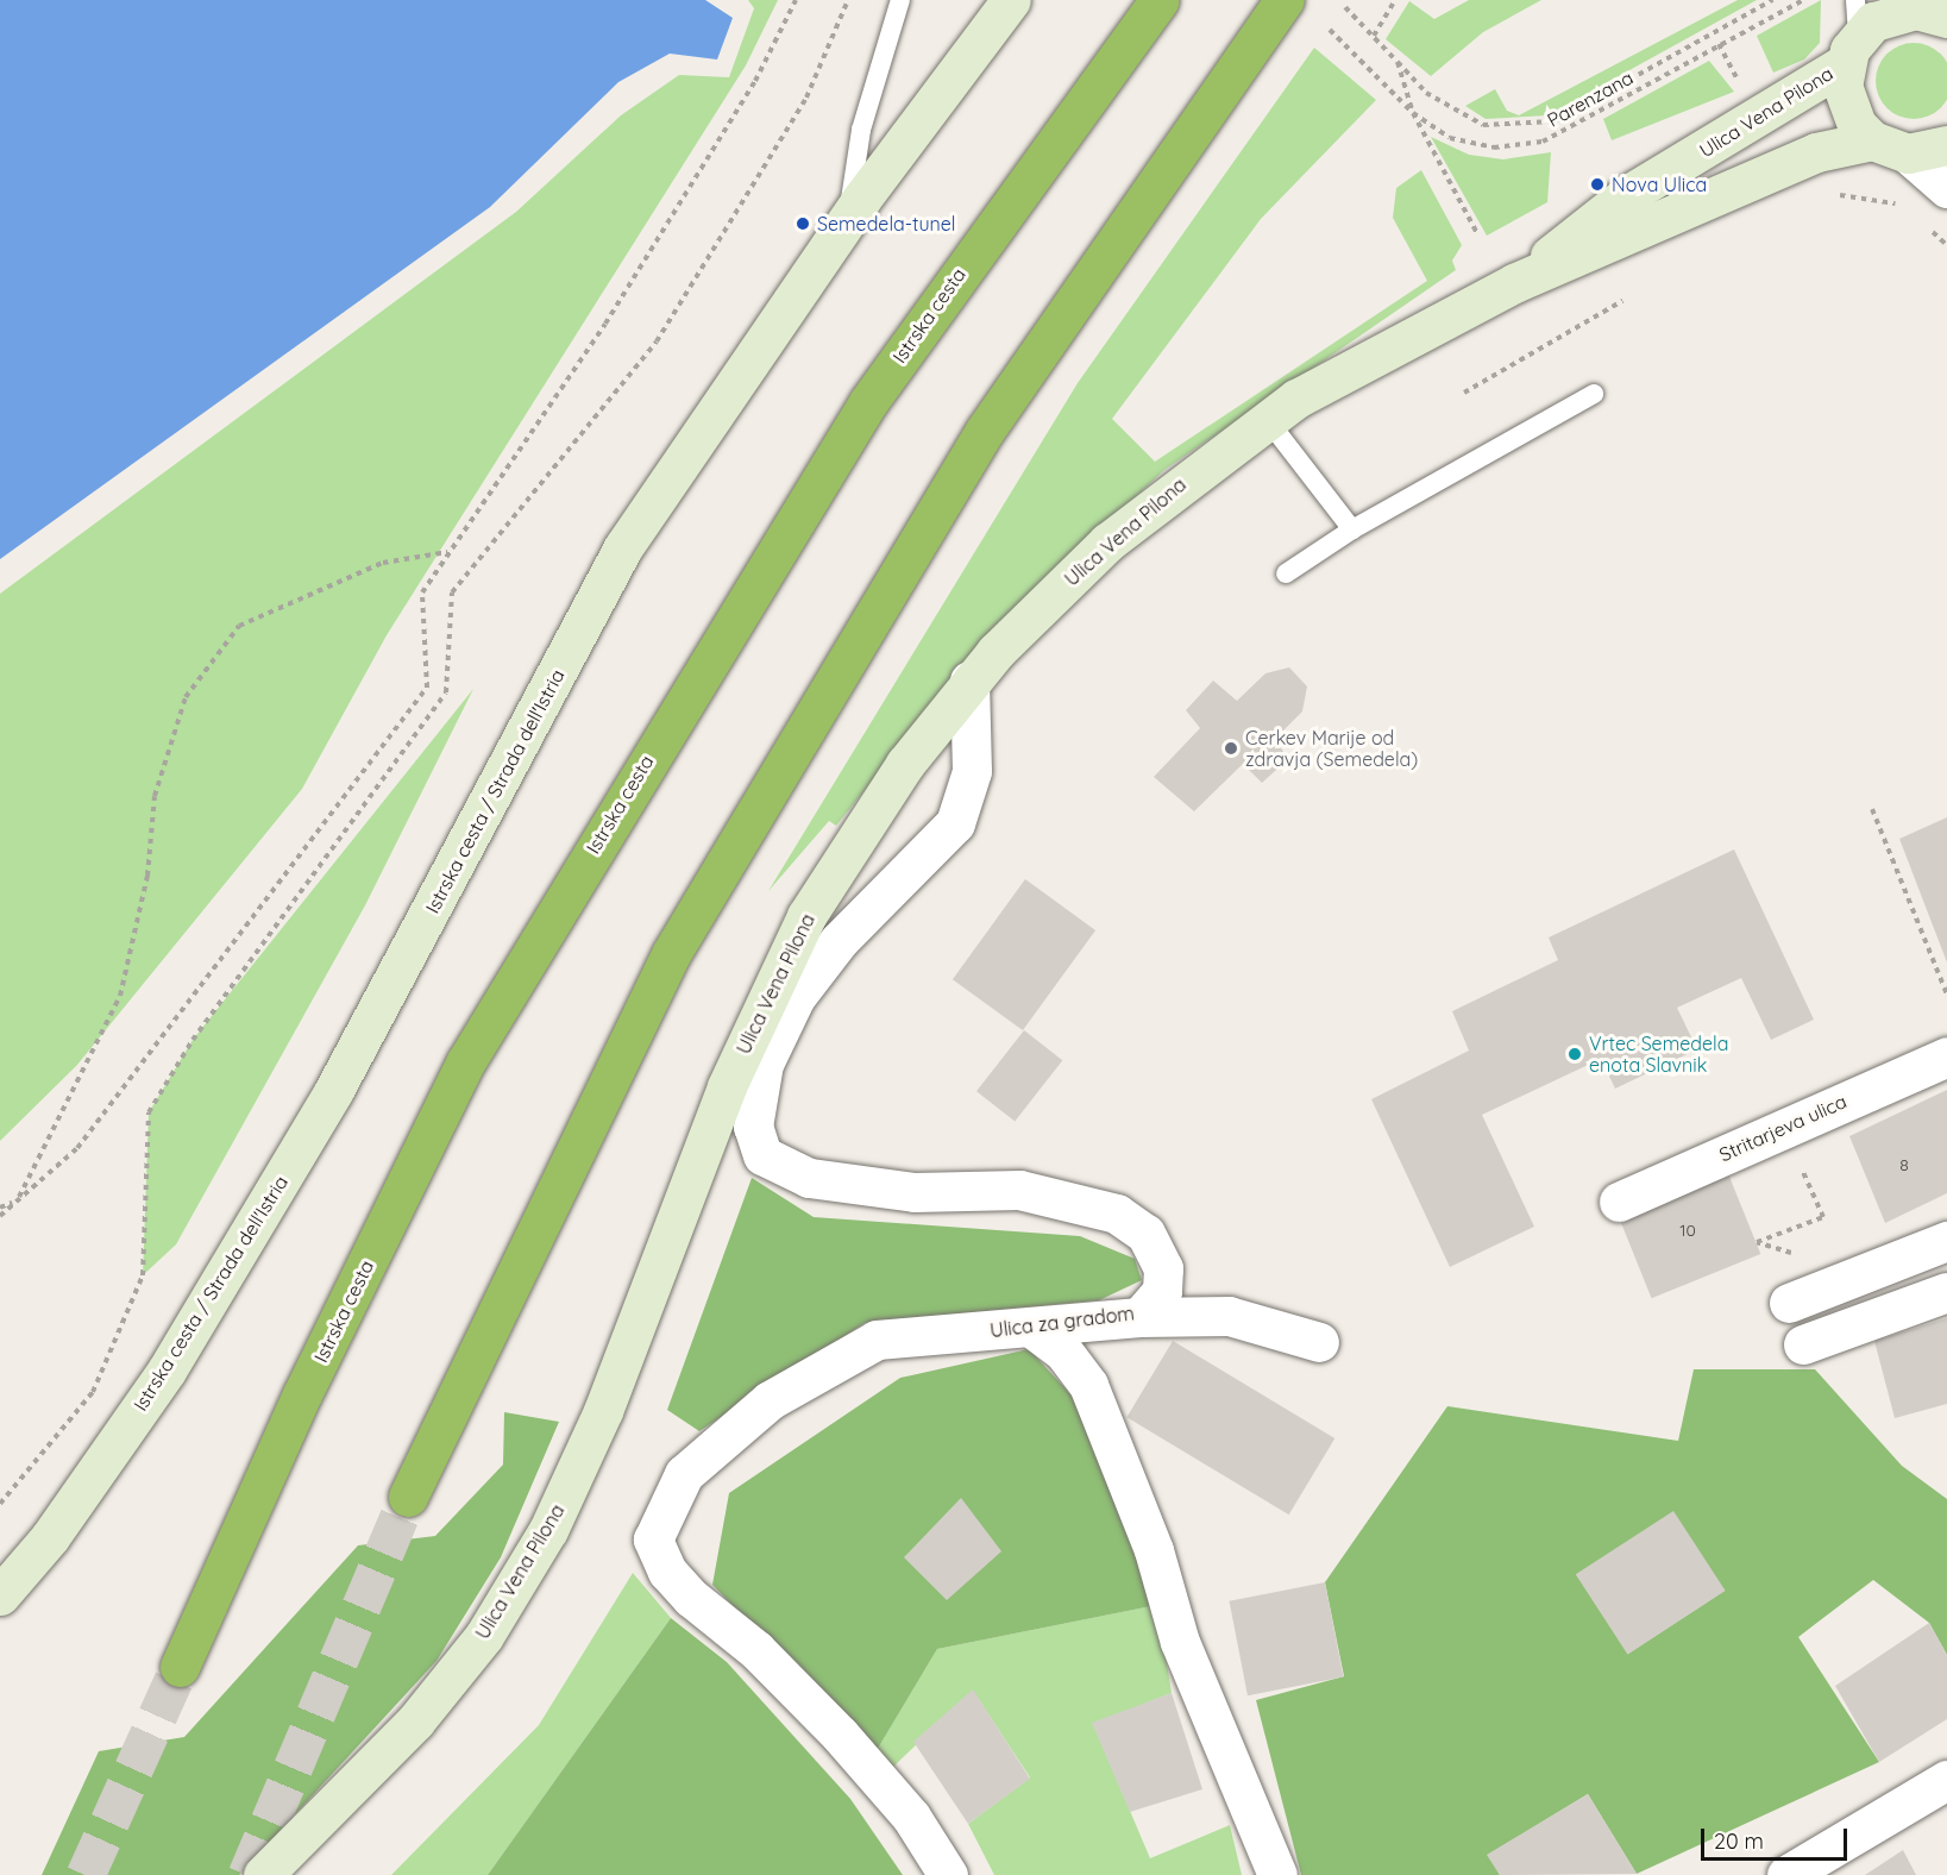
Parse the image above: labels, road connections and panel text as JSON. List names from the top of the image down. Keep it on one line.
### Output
{"streets":{"highway":["Istrska cesta"],"street":["Ulica Vena Pilona","Istrska cesta / Strada dell'Istria","Stritarjeva ulica","Ulica za gradom"],"path":["Parenzana"]},"crossings":[["Ulica Vena Pilona","Ulica za gradom"]],"places":["Nova Ulica","Semedela-tunel","Cerkev Marije od zdravja (Semedela)","Vrtec Semedela enota Slavnik"],"house_numbers":["8","10"],"scale_bar":"20 m"}
